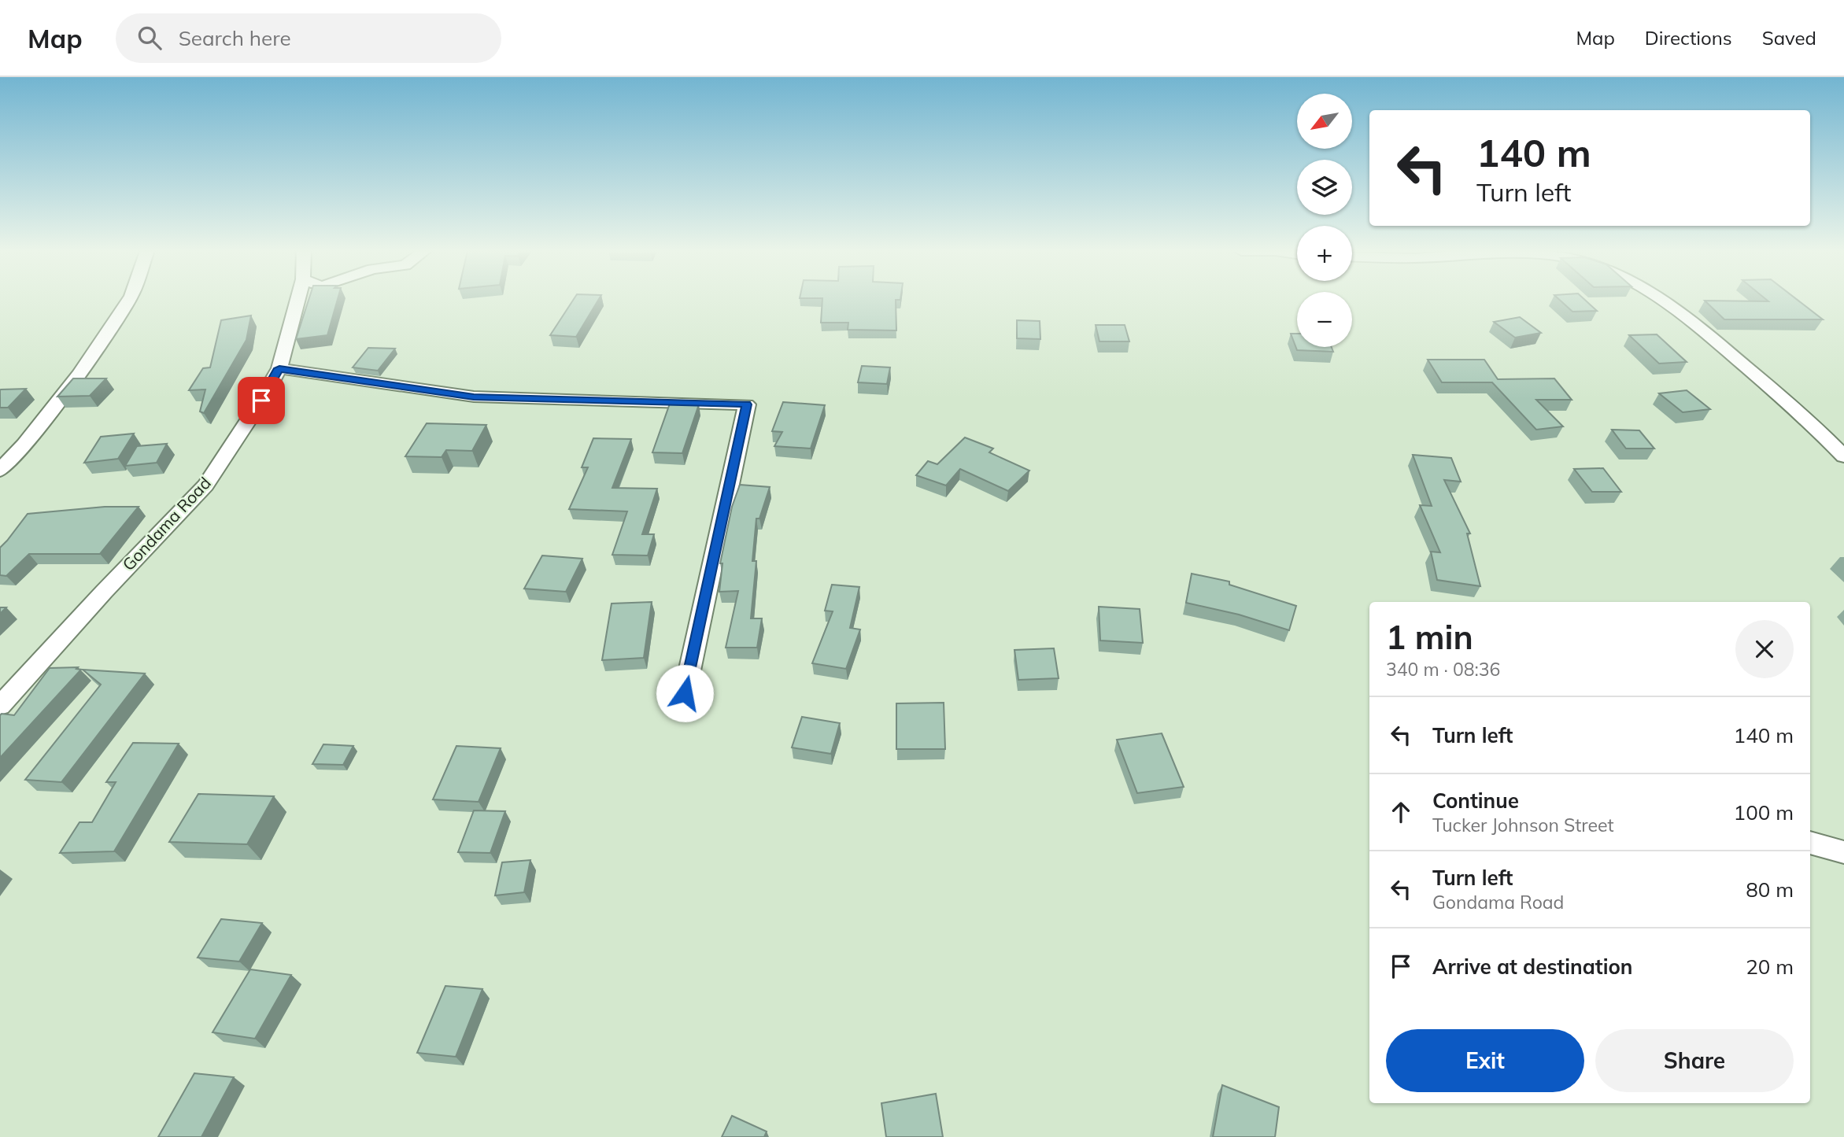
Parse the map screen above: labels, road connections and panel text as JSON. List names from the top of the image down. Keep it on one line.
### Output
{"streets":{"street":["Gondama Road"]},"north":"bottom left","page":{"header":"Map","search":"Search here","nav":["Map","Directions","Saved"],"map_buttons":["+","−"],"turn":["140 m","Turn left"],"heading":["1 min","340 m · 08:36"],"list":[{"name":"Turn left","value":"140 m"},{"name":"Continue","note":"Tucker Johnson Street","value":"100 m"},{"name":"Turn left","note":"Gondama Road","value":"80 m"},{"name":"Arrive at destination","value":"20 m"}],"buttons":["Exit","Share"]}}
